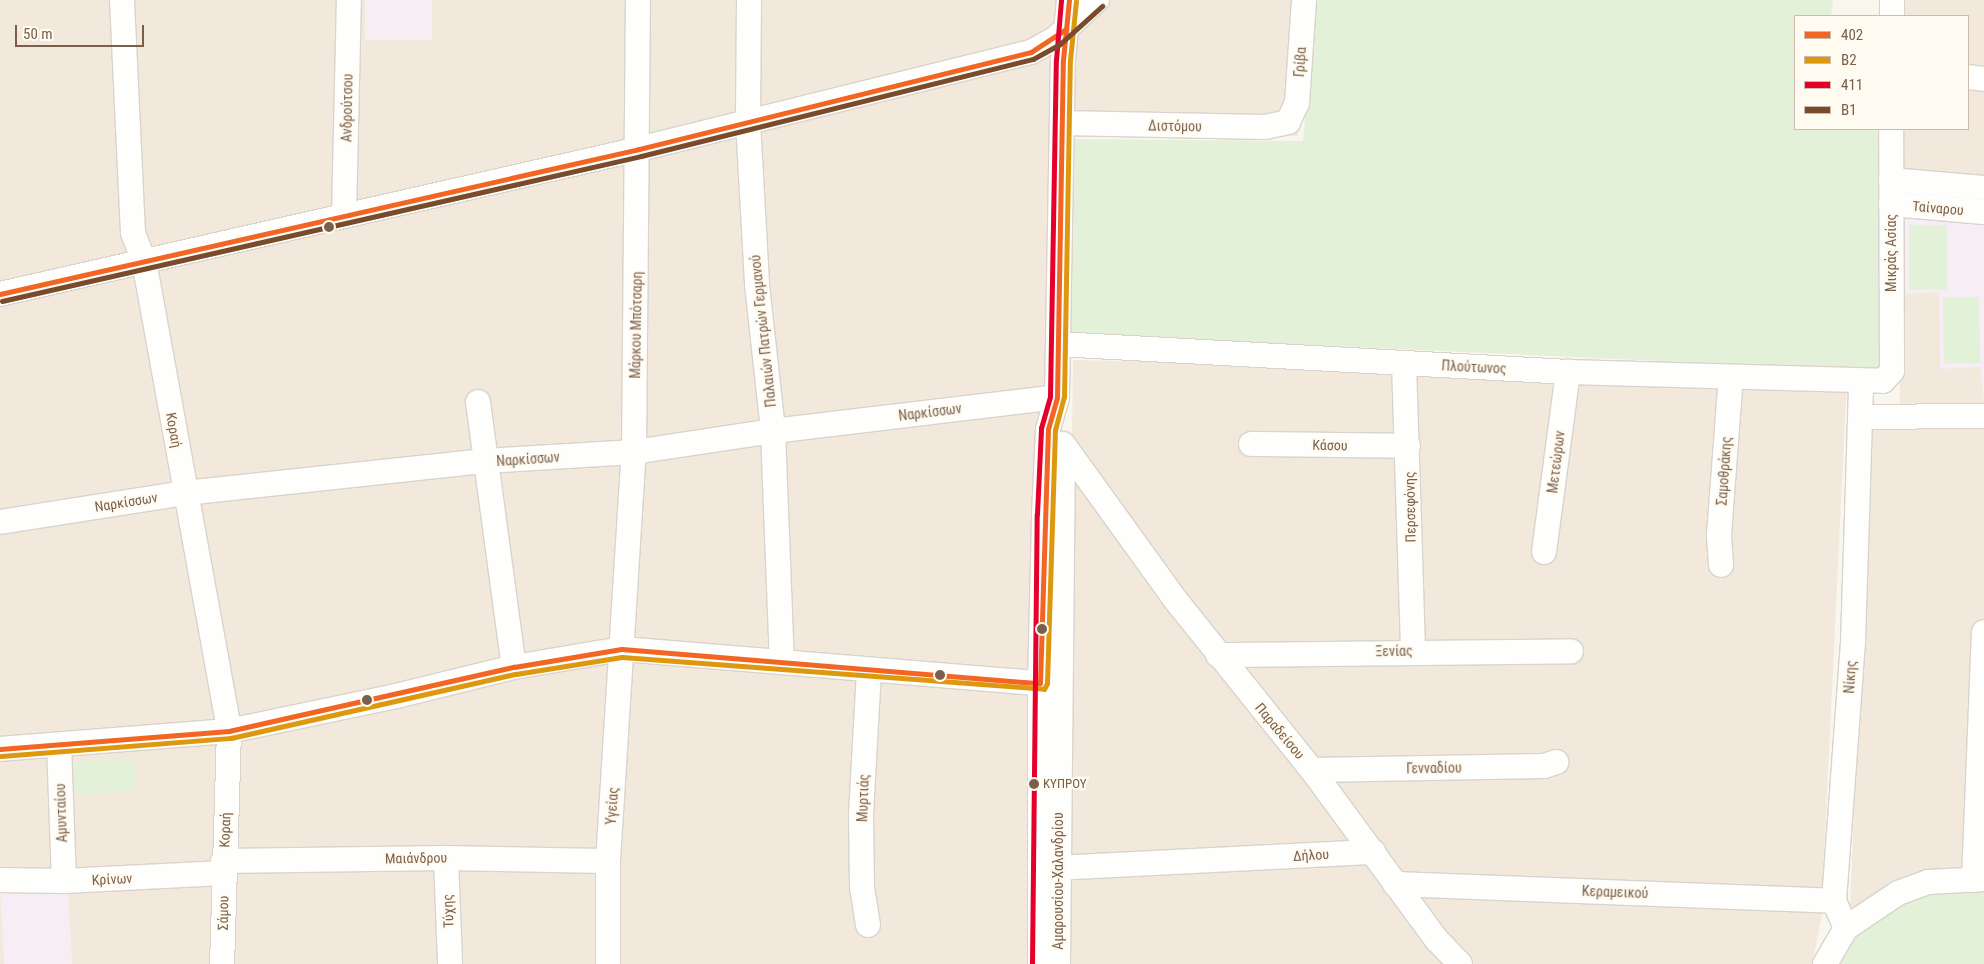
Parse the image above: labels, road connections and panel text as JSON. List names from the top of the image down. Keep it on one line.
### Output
{"streets":{"street":["Γρίβα","Ανδρούτσου","Διστόμου","Ταίναρου","Μικράς Ασίας","Μάρκου Μπότσαρη","Παλαιών Πατρών Γερμανού","Πλούτωνος","Ναρκίσσων","Κοραή","Κάσου","Μετεώρων","Σαμοθράκης","Περσεφόνης","Ξενίας","Νίκης","Παραδείσου","Γενναδίου","Μυρτιάς","Υγείας","Αμυνταίου","Δήλου","Μαιάνδρου","Κρίνων","Αμαρουσίου-Χαλανδρίου","Κεραμεικού","Τύχης","Σάμου"]},"crossings":[["Γρίβα","Διστόμου"],["Ταίναρου","Μικράς Ασίας"],["Μικράς Ασίας","Πλούτωνος"],["Μάρκου Μπότσαρη","Ναρκίσσων"],["Μάρκου Μπότσαρη","Υγείας"],["Παλαιών Πατρών Γερμανού","Ναρκίσσων"],["Πλούτωνος","Μετεώρων"],["Πλούτωνος","Σαμοθράκης"],["Πλούτωνος","Περσεφόνης"],["Πλούτωνος","Νίκης"],["Ναρκίσσων","Κοραή"],["Ναρκίσσων","Αμαρουσίου-Χαλανδρίου"],["Κοραή","Μαιάνδρου"],["Κοραή","Κρίνων"],["Κοραή","Σάμου"],["Κάσου","Περσεφόνης"],["Περσεφόνης","Ξενίας"],["Ξενίας","Παραδείσου"],["Νίκης","Κεραμεικού"],["Παραδείσου","Γενναδίου"],["Παραδείσου","Δήλου"],["Παραδείσου","Αμαρουσίου-Χαλανδρίου"],["Παραδείσου","Κεραμεικού"],["Υγείας","Μαιάνδρου"],["Αμυνταίου","Κρίνων"],["Δήλου","Αμαρουσίου-Χαλανδρίου"],["Μαιάνδρου","Κρίνων"],["Μαιάνδρου","Τύχης"],["Μαιάνδρου","Σάμου"],["Κρίνων","Σάμου"]],"places":["ΚΥΠΡΟΥ"],"lines":["transit line 402","transit line 411","transit line Β2","transit line Β1"],"legend":["402","Β2","411","Β1"],"scale_bar":"50 m"}
